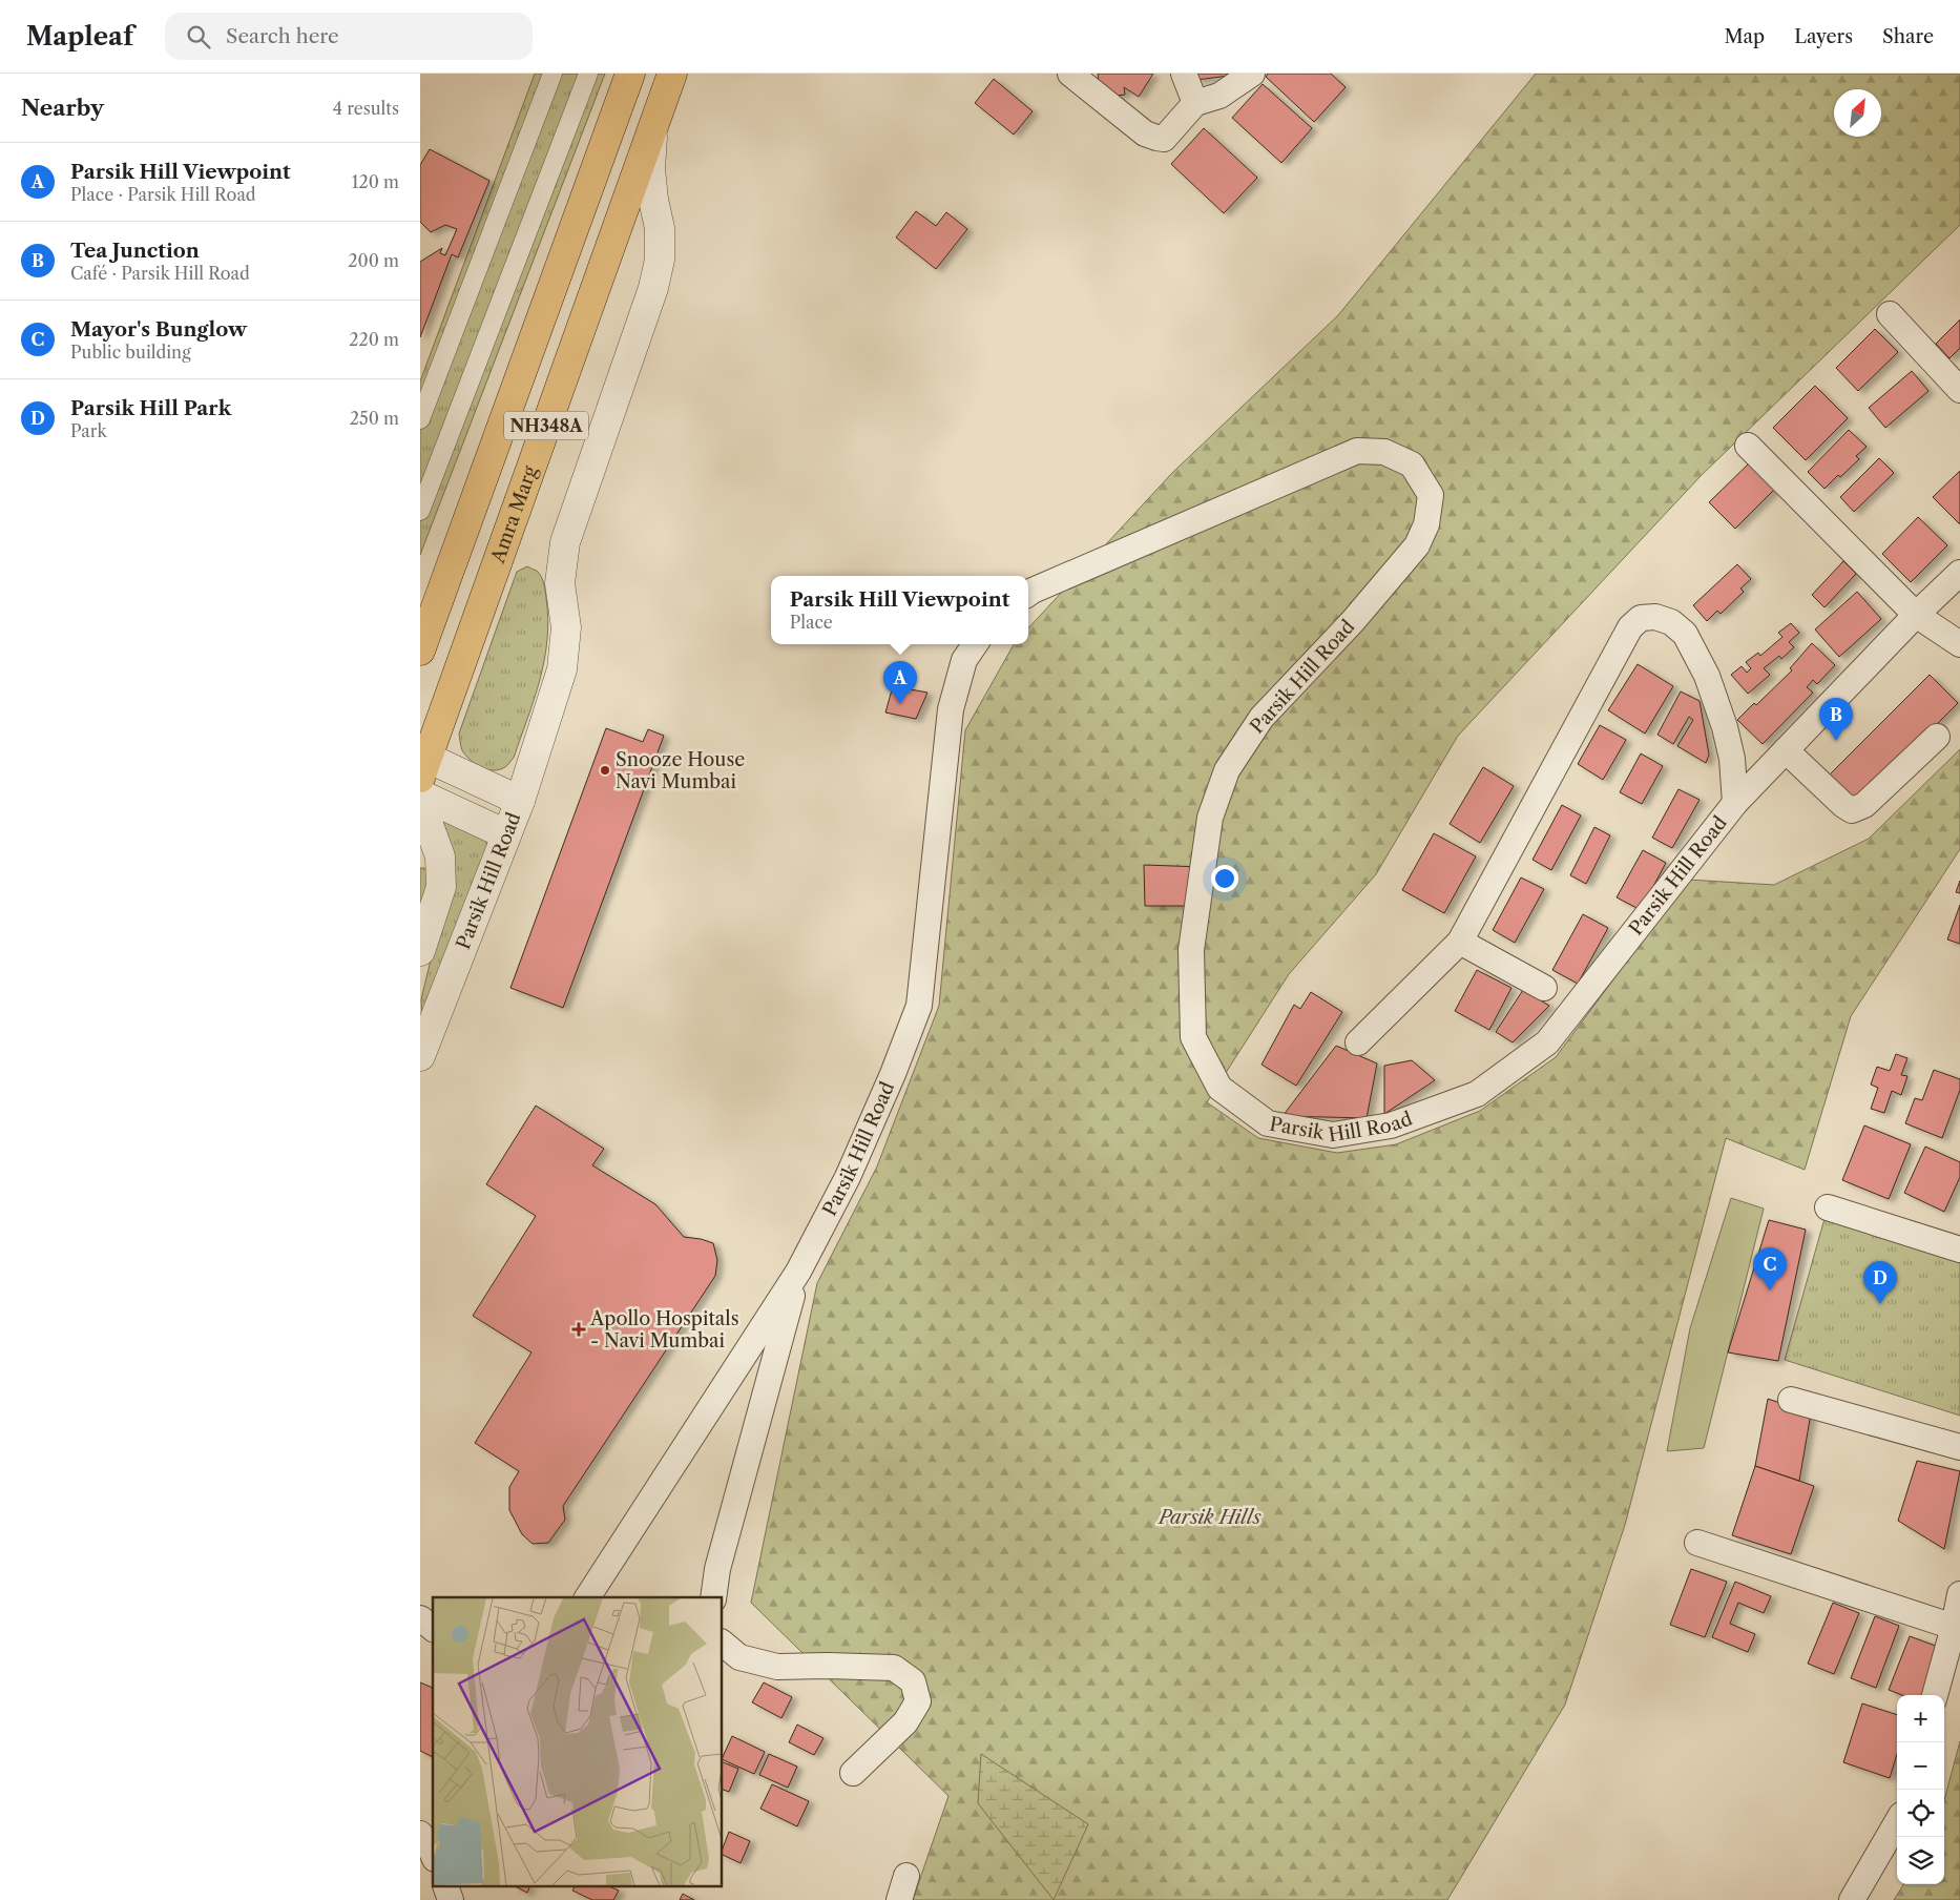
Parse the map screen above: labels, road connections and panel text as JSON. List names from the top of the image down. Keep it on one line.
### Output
{"streets":{"highway":["NH348A","Amra Marg"],"street":["Parsik Hill Road"]},"crossings":[["Amra Marg","Parsik Hill Road"]],"parks":["Parsik Hills"],"places":{"other":["Snooze House Navi Mumbai"],"health":["Apollo Hospitals - Navi Mumbai"]},"north":"top right","page":{"header":"Mapleaf","search":"Search here","nav":["Map","Layers","Share"],"heading":["Nearby","4 results"],"list":[{"mark":"A","name":"Parsik Hill Viewpoint","note":"Place · Parsik Hill Road","value":"120 m"},{"mark":"B","name":"Tea Junction","note":"Café · Parsik Hill Road","value":"200 m"},{"mark":"C","name":"Mayor's Bunglow","note":"Public building","value":"220 m"},{"mark":"D","name":"Parsik Hill Park","note":"Park","value":"250 m"}],"popup":["Parsik Hill Viewpoint","Place"],"pins":["A","B","C","D"],"map_buttons":["+","−"]}}
